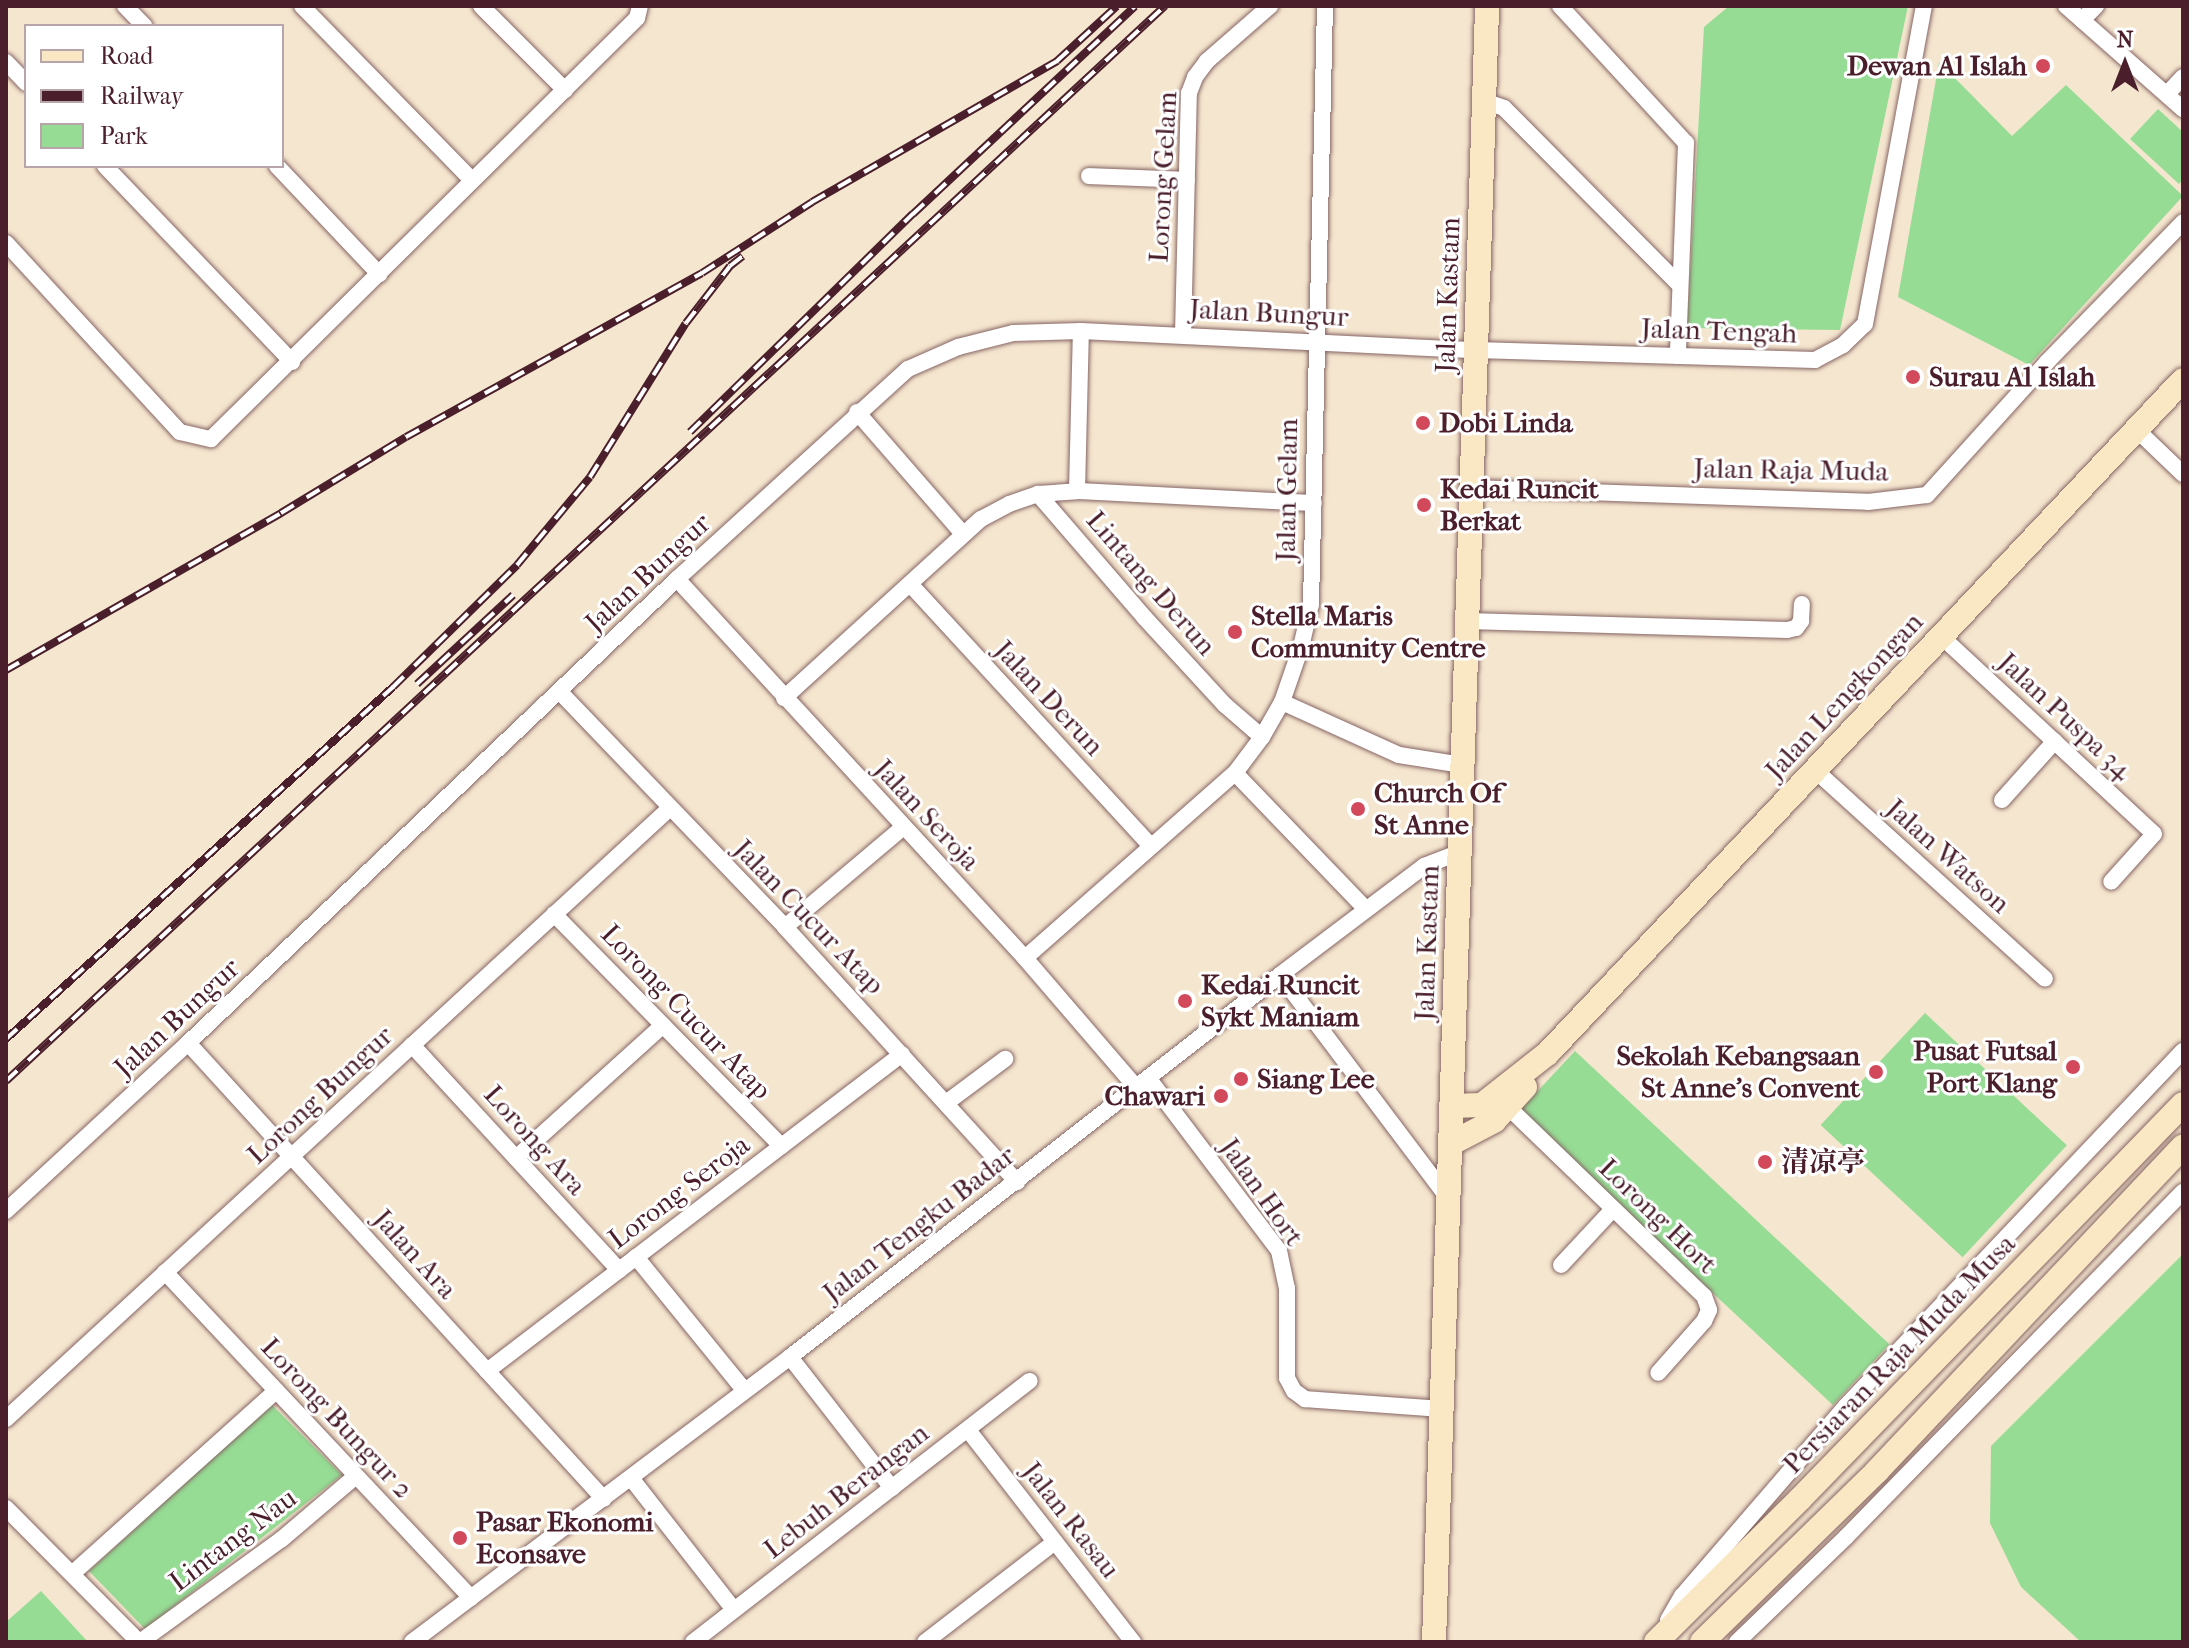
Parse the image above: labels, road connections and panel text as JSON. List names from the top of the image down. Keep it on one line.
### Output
{"streets":{"street":["Lorong Gelam","Jalan Kastam","Jalan Bungur","Jalan Tengah","Jalan Raja Muda","Jalan Gelam","Lintang Derun","Jalan Lengkongan","Jalan Derun","Jalan Puspa 34","Jalan Seroja","Jalan Watson","Jalan Cucur Atap","Lorong Cucur Atap","Lorong Bungur","Lorong Ara","Lorong Seroja","Jalan Hort","Lorong Hort","Jalan Tengku Badar","Jalan Ara","Persiaran Raja Muda Musa","Lorong Bungur 2","Lebuh Berangan","Jalan Rasau","Lintang Nau"]},"crossings":[["Lorong Gelam","Jalan Bungur"],["Jalan Kastam","Jalan Bungur"],["Jalan Kastam","Jalan Tengah"],["Jalan Kastam","Jalan Raja Muda"],["Jalan Kastam","Jalan Lengkongan"],["Jalan Kastam","Jalan Hort"],["Jalan Kastam","Jalan Tengku Badar"],["Jalan Bungur","Jalan Tengah"],["Jalan Bungur","Jalan Gelam"],["Jalan Bungur","Jalan Seroja"],["Jalan Bungur","Jalan Cucur Atap"],["Jalan Bungur","Jalan Ara"],["Jalan Gelam","Lintang Derun"],["Jalan Gelam","Jalan Derun"],["Jalan Gelam","Jalan Seroja"],["Jalan Lengkongan","Jalan Puspa 34"],["Jalan Lengkongan","Jalan Watson"],["Jalan Lengkongan","Lorong Hort"],["Jalan Seroja","Jalan Hort"],["Jalan Seroja","Jalan Tengku Badar"],["Jalan Cucur Atap","Lorong Bungur"],["Jalan Cucur Atap","Lorong Seroja"],["Jalan Cucur Atap","Jalan Tengku Badar"],["Lorong Cucur Atap","Lorong Bungur"],["Lorong Cucur Atap","Lorong Seroja"],["Lorong Bungur","Lorong Ara"],["Lorong Bungur","Jalan Ara"],["Lorong Bungur","Lorong Bungur 2"],["Lorong Ara","Lorong Seroja"],["Lorong Seroja","Jalan Ara"],["Jalan Hort","Jalan Tengku Badar"],["Jalan Tengku Badar","Jalan Ara"],["Jalan Tengku Badar","Lorong Bungur 2"],["Lorong Bungur 2","Lintang Nau"],["Lebuh Berangan","Jalan Rasau"]],"places":["Dewan Al Islah","Surau Al Islah","Dobi Linda","Kedai Runcit Berkat","Stella Maris Community Centre","Church Of St Anne","Kedai Runcit Sykt Maniam","Pusat Futsal Port Klang","Sekolah Kebangsaan St Anne's Convent","Siang Lee","Chawari","清凉亭","Pasar Ekonomi Econsave"],"legend":["Road","Railway","Park"],"north":"top"}
